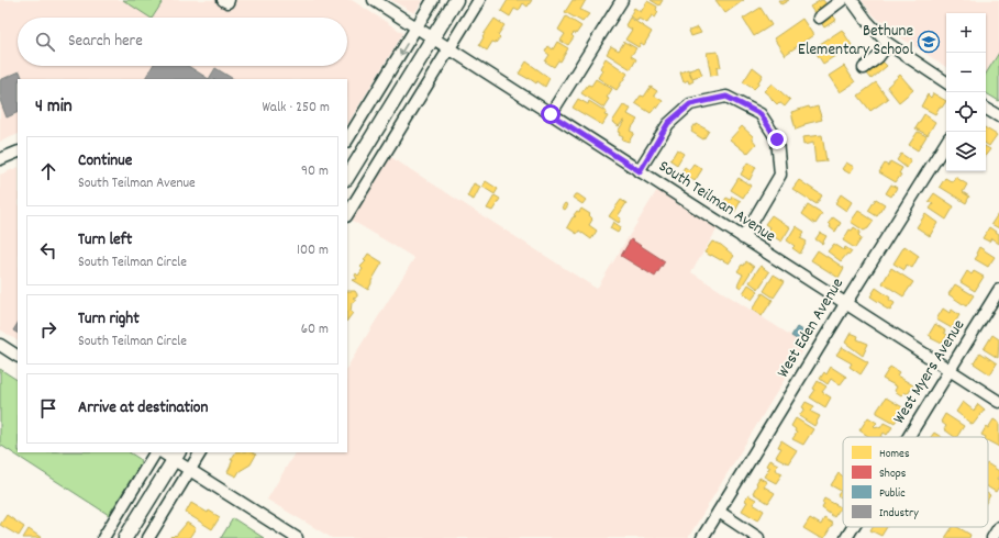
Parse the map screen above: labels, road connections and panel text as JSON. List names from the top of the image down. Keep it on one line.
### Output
{"streets":{"street":["South Teilman Avenue","West Eden Avenue","West Myers Avenue"]},"crossings":[["South Teilman Avenue","West Eden Avenue"],["South Teilman Avenue","West Myers Avenue"]],"places":{"school or university":["Bethune Elementary School"]},"legend":["Homes","Shops","Public","Industry"],"page":{"map_buttons":["+","−"],"search":"Search here","heading":["4 min","Walk · 250 m"],"list":[["Continue","South Teilman Avenue","90 m"],["Turn left","South Teilman Circle","100 m"],["Turn right","South Teilman Circle","60 m"],"Arrive at destination"]}}
